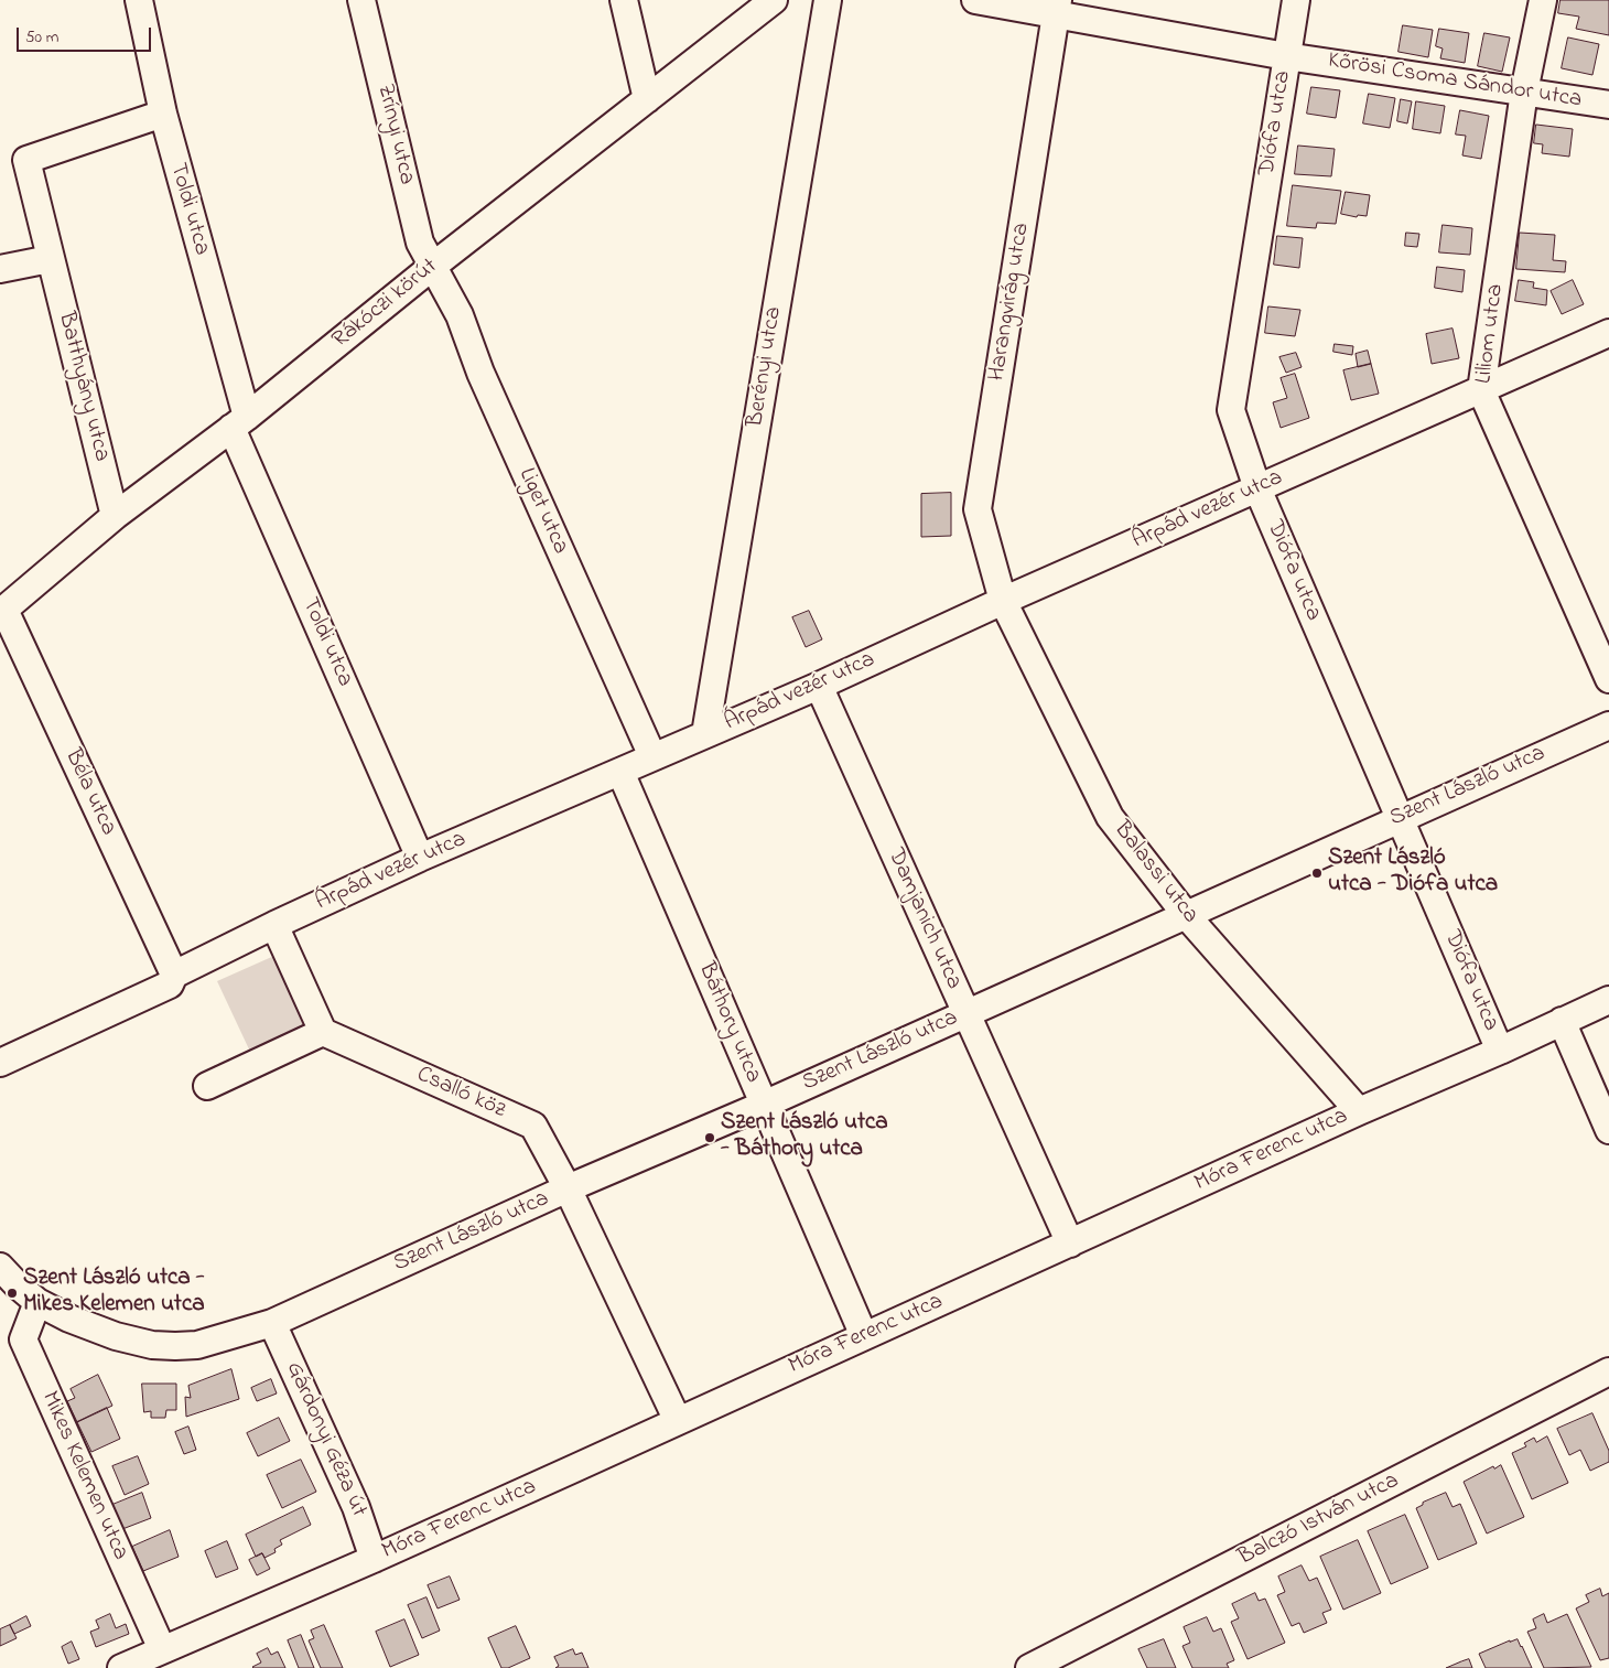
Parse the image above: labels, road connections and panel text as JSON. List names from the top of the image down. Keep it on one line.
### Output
{"streets":{"street":["Kőrösi Csoma Sándor utca","Diófa utca","Zrínyi utca","Toldi utca","Harangvirág utca","Rákóczi körút","Liliom utca","Berényi utca","Batthyány utca","Árpád vezér utca","Liget utca","Szent László utca","Béla utca","Balassi utca","Damjanich utca","Báthory utca","Csalló köz","Móra Ferenc utca","Gárdonyi Géza út","Mikes Kelemen utca","Balczó István utca"]},"crossings":[["Kőrösi Csoma Sándor utca","Diófa utca"],["Kőrösi Csoma Sándor utca","Harangvirág utca"],["Kőrösi Csoma Sándor utca","Liliom utca"],["Diófa utca","Árpád vezér utca"],["Diófa utca","Szent László utca"],["Diófa utca","Móra Ferenc utca"],["Zrínyi utca","Rákóczi körút"],["Zrínyi utca","Liget utca"],["Toldi utca","Rákóczi körút"],["Toldi utca","Batthyány utca"],["Toldi utca","Árpád vezér utca"],["Harangvirág utca","Árpád vezér utca"],["Harangvirág utca","Balassi utca"],["Rákóczi körút","Batthyány utca"],["Rákóczi körút","Liget utca"],["Rákóczi körút","Béla utca"],["Liliom utca","Árpád vezér utca"],["Berényi utca","Árpád vezér utca"],["Árpád vezér utca","Liget utca"],["Árpád vezér utca","Béla utca"],["Árpád vezér utca","Balassi utca"],["Árpád vezér utca","Damjanich utca"],["Árpád vezér utca","Báthory utca"],["Szent László utca","Balassi utca"],["Szent László utca","Damjanich utca"],["Szent László utca","Báthory utca"],["Szent László utca","Csalló köz"],["Szent László utca","Gárdonyi Géza út"],["Szent László utca","Mikes Kelemen utca"],["Balassi utca","Móra Ferenc utca"],["Damjanich utca","Móra Ferenc utca"],["Báthory utca","Móra Ferenc utca"],["Csalló köz","Móra Ferenc utca"],["Móra Ferenc utca","Gárdonyi Géza út"],["Móra Ferenc utca","Mikes Kelemen utca"]],"places":["Szent László utca - Diófa utca","Szent László utca - Báthory utca","Szent László utca - Mikes Kelemen utca"],"scale_bar":"50 m"}
